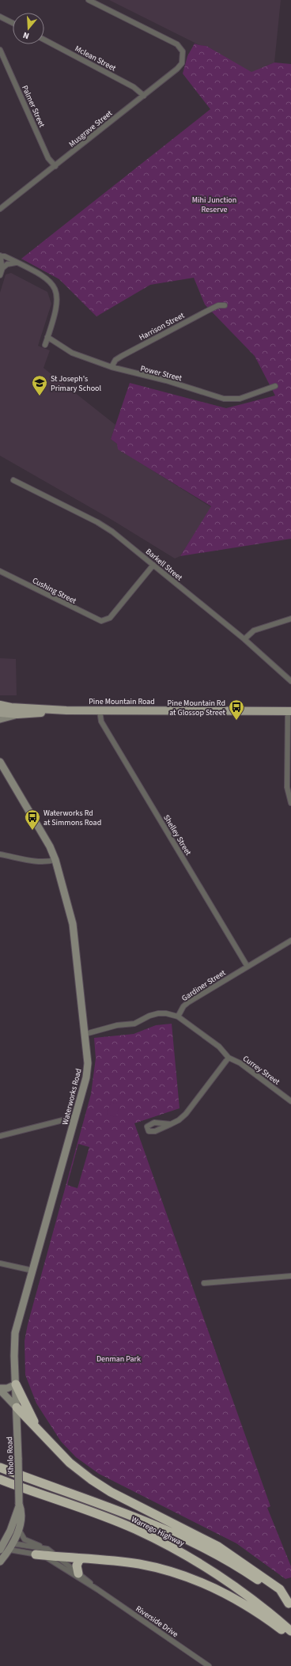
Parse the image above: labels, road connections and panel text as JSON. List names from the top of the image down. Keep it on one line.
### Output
{"streets":{"highway":["Warrego Highway"],"main road":["Pine Mountain Road","Waterworks Road","Kholo Road"],"street":["Mclean Street","Palmer Street","Musgrave Street","Harrison Street","Power Street","Barkell Street","Cushing Street","Shelley Street","Gardiner Street","Currey Street","Riverside Drive"]},"crossings":[["Mclean Street","Musgrave Street"],["Palmer Street","Musgrave Street"],["Harrison Street","Power Street"],["Barkell Street","Cushing Street"],["Pine Mountain Road","Shelley Street"],["Shelley Street","Gardiner Street"],["Gardiner Street","Currey Street"],["Waterworks Road","Kholo Road"],["Kholo Road","Riverside Drive"]],"parks":["Mihi Junction Reserve","Denman Park"],"places":{"school or university":["St Joseph's Primary School"],"bus stop":["Pine Mountain Rd at Glossop Street","Waterworks Rd at Simmons Road"]},"north":"bottom"}
